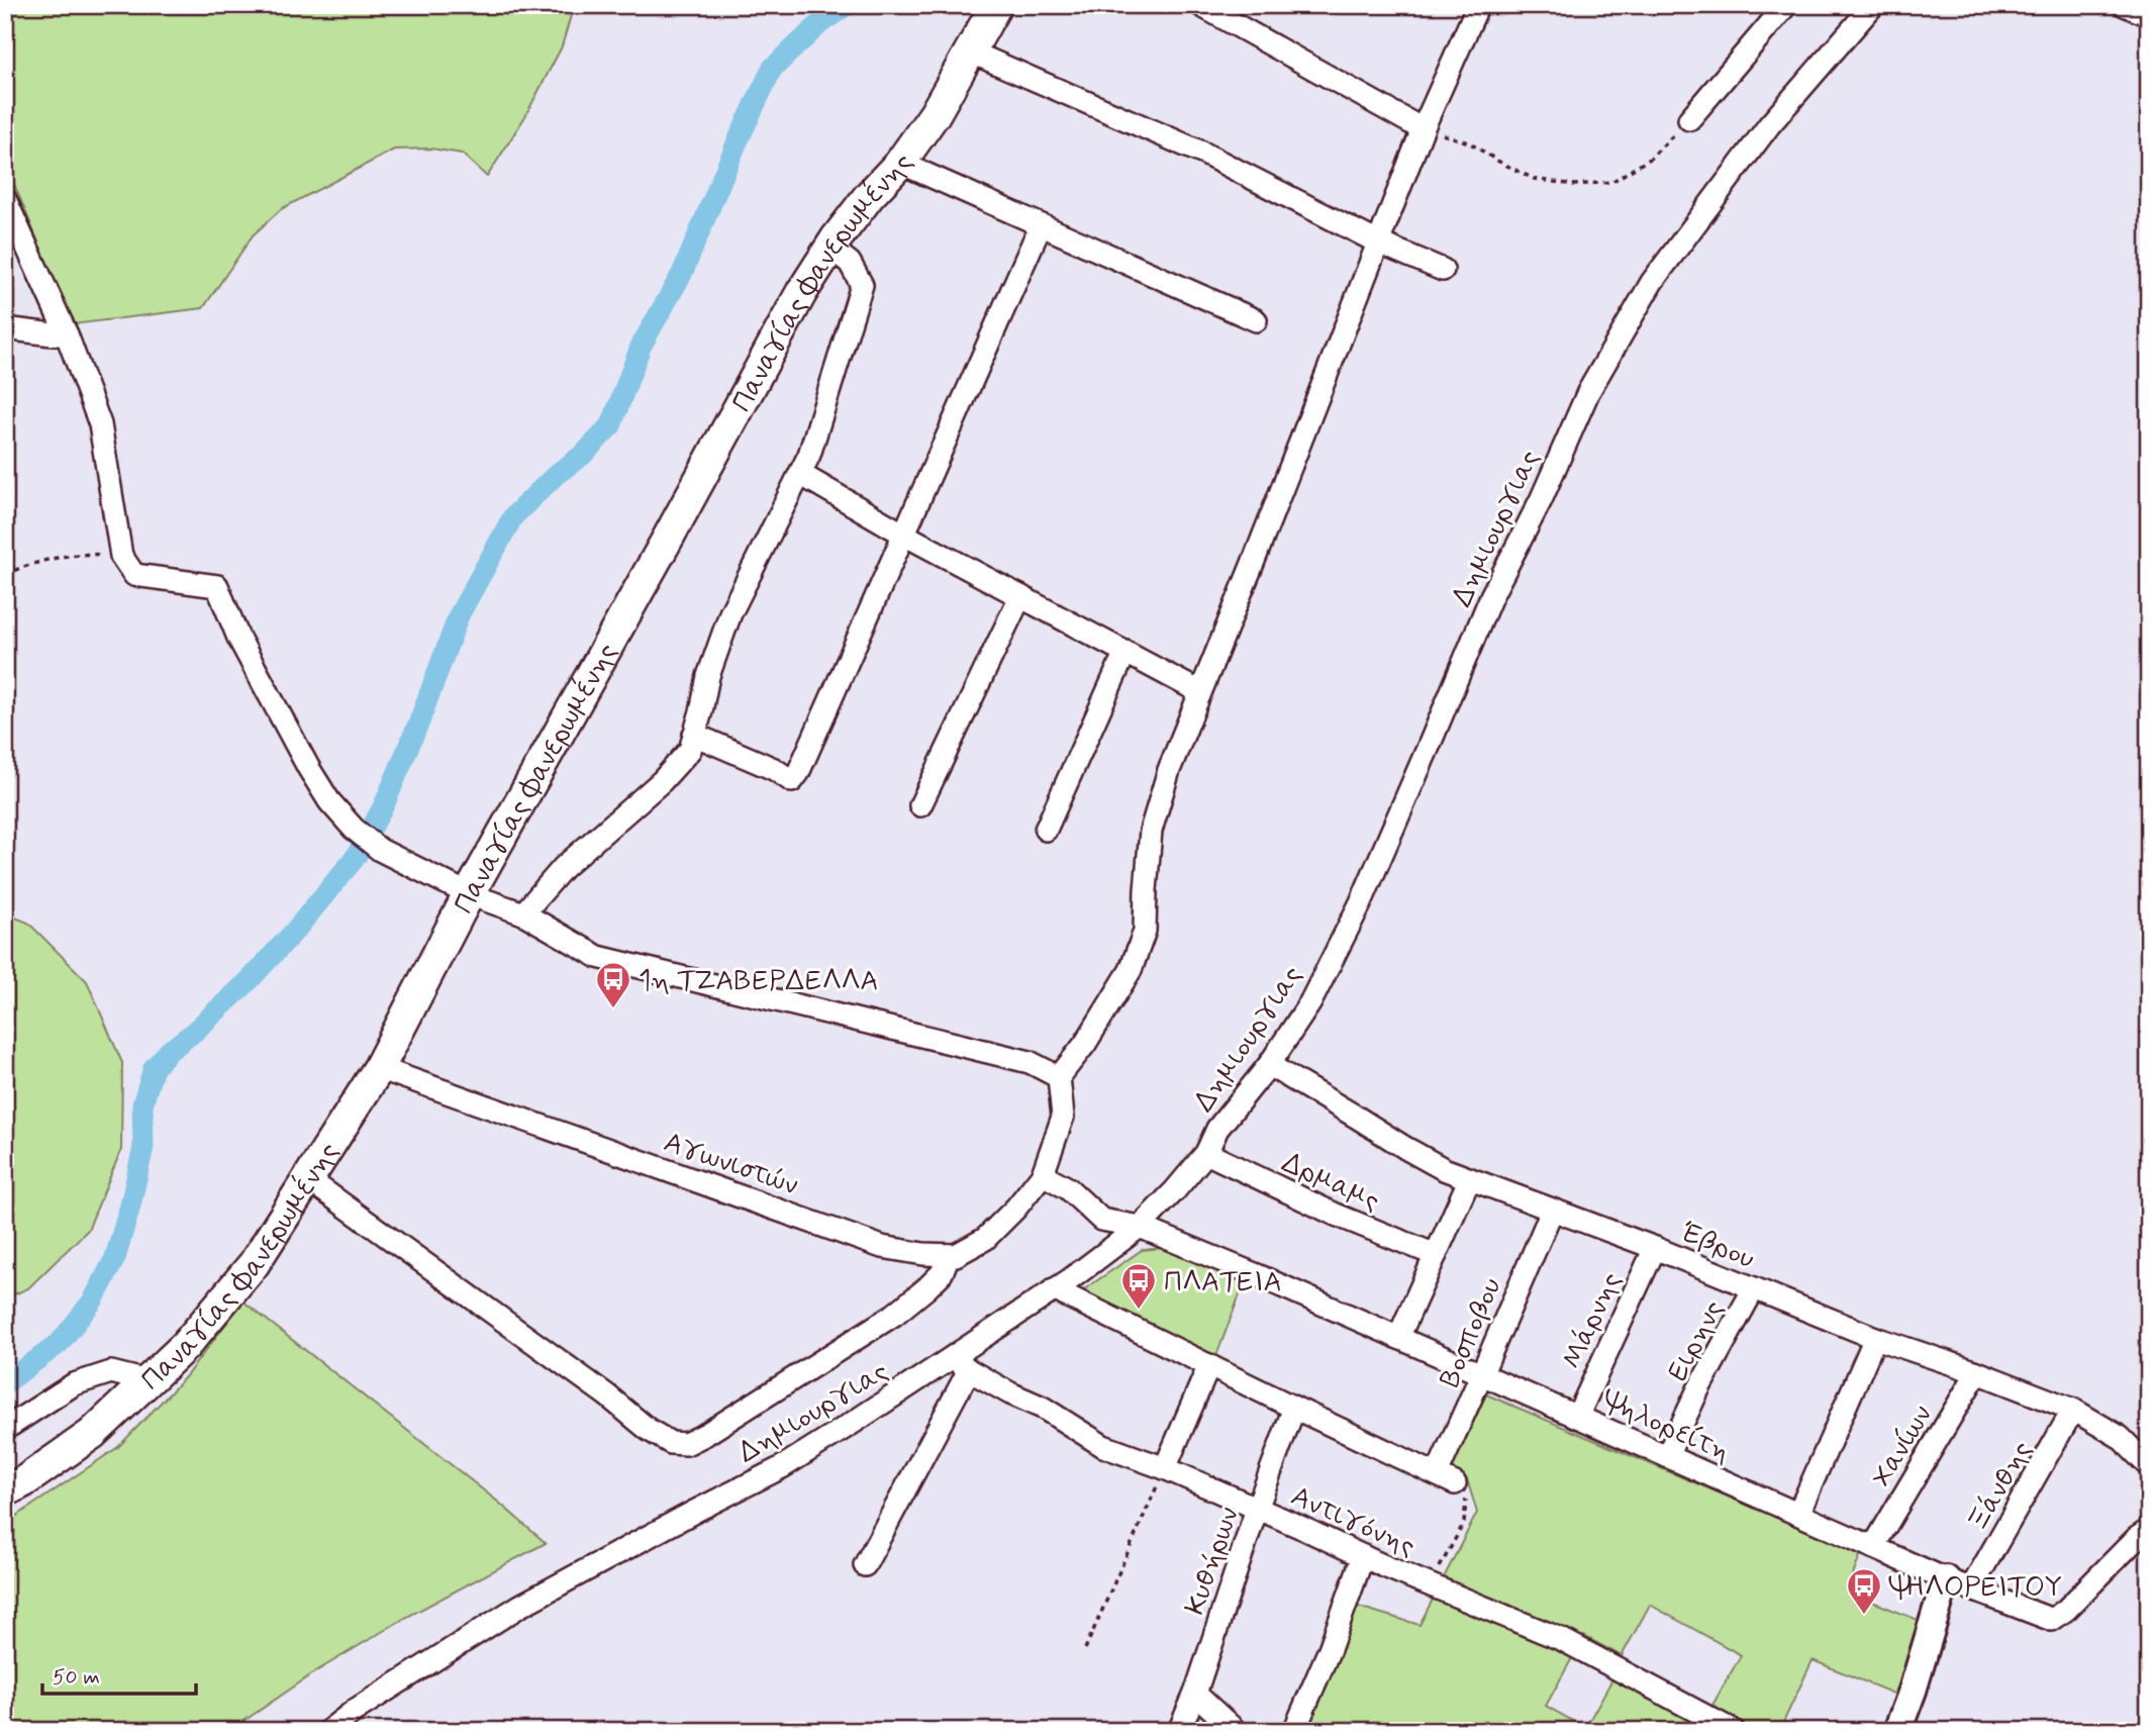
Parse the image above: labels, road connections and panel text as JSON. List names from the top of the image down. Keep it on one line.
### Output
{"streets":{"main road":["Παναγίας Φανερωμένης"],"street":["Δημιουργιας","Αγωνιστών","Δρμαμς","Έβρου","Μάρνης","Βοσποβου","Ειρηνς","Ψηλορείτη","Χανίων","Ξάνθης","Αντιγόνης","Κυθήρων"]},"crossings":[["Παναγίας Φανερωμένης","Αγωνιστών"],["Δημιουργιας","Δρμαμς"],["Δημιουργιας","Έβρου"],["Δημιουργιας","Ψηλορείτη"],["Δημιουργιας","Αντιγόνης"],["Αγωνιστών","Ψηλορείτη"],["Έβρου","Μάρνης"],["Έβρου","Βοσποβου"],["Έβρου","Ειρηνς"],["Έβρου","Χανίων"],["Έβρου","Ξάνθης"],["Μάρνης","Ψηλορείτη"],["Βοσποβου","Ψηλορείτη"],["Ειρηνς","Ψηλορείτη"],["Ψηλορείτη","Χανίων"],["Ψηλορείτη","Ξάνθης"],["Αντιγόνης","Κυθήρων"]],"places":{"bus stop":["1η ΤΖΑΒΕΡΔΕΛΛΑ","ΠΛΑΤΕΙΑ","ΨΗΛΟΡΕΙΤΟΥ"]},"scale_bar":"50 m"}
